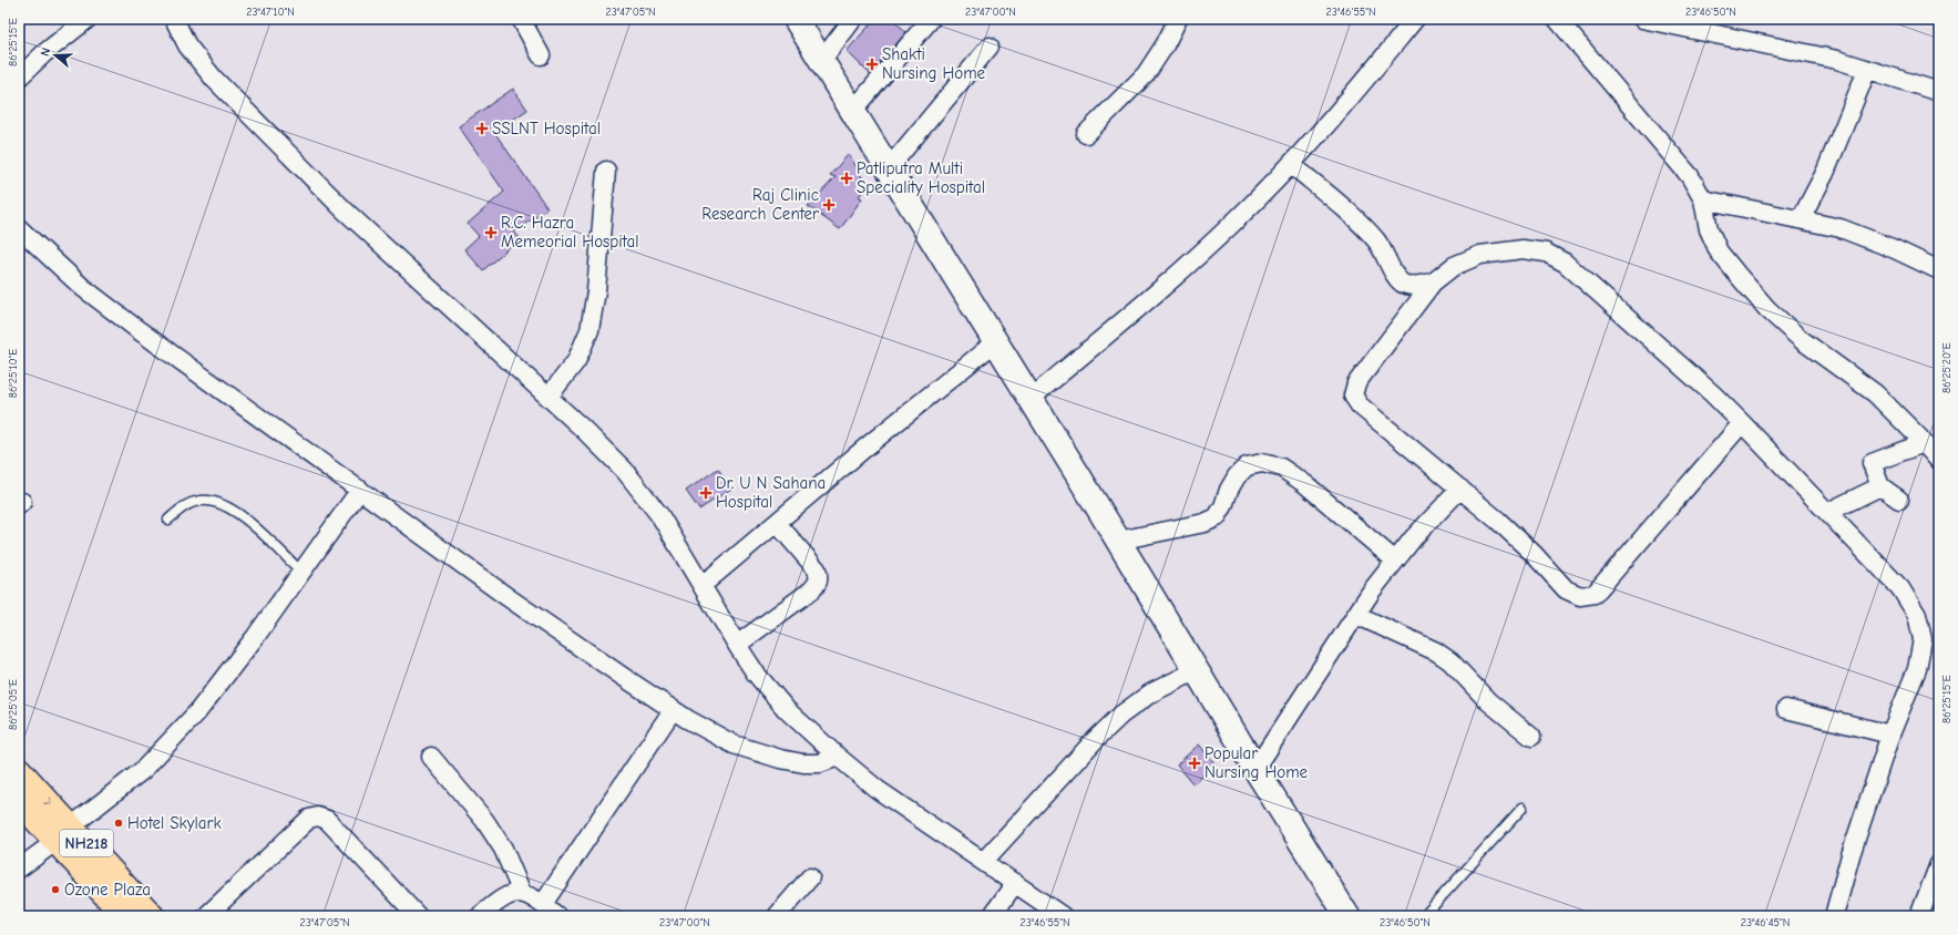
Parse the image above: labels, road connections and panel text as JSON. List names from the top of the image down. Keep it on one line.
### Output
{"streets":{"highway":["NH218"]},"places":{"health":["Shakti Nursing Home","SSLNT Hospital","Patliputra Multi Speciality Hospital","Raj Clinic Research Center","R.C. Hazra Memeorial Hospital","Dr. U N Sahana Hospital","Popular Nursing Home"],"other":["Hotel Skylark","Ozone Plaza"]},"north":"left","coordinates":["23°47'10\"N","23°47'05\"N","23°47'00\"N","23°46'55\"N","23°46'50\"N","86°25'15\"E","86°25'20\"E","86°25'10\"E","86°25'05\"E","23°46'45\"N"]}
